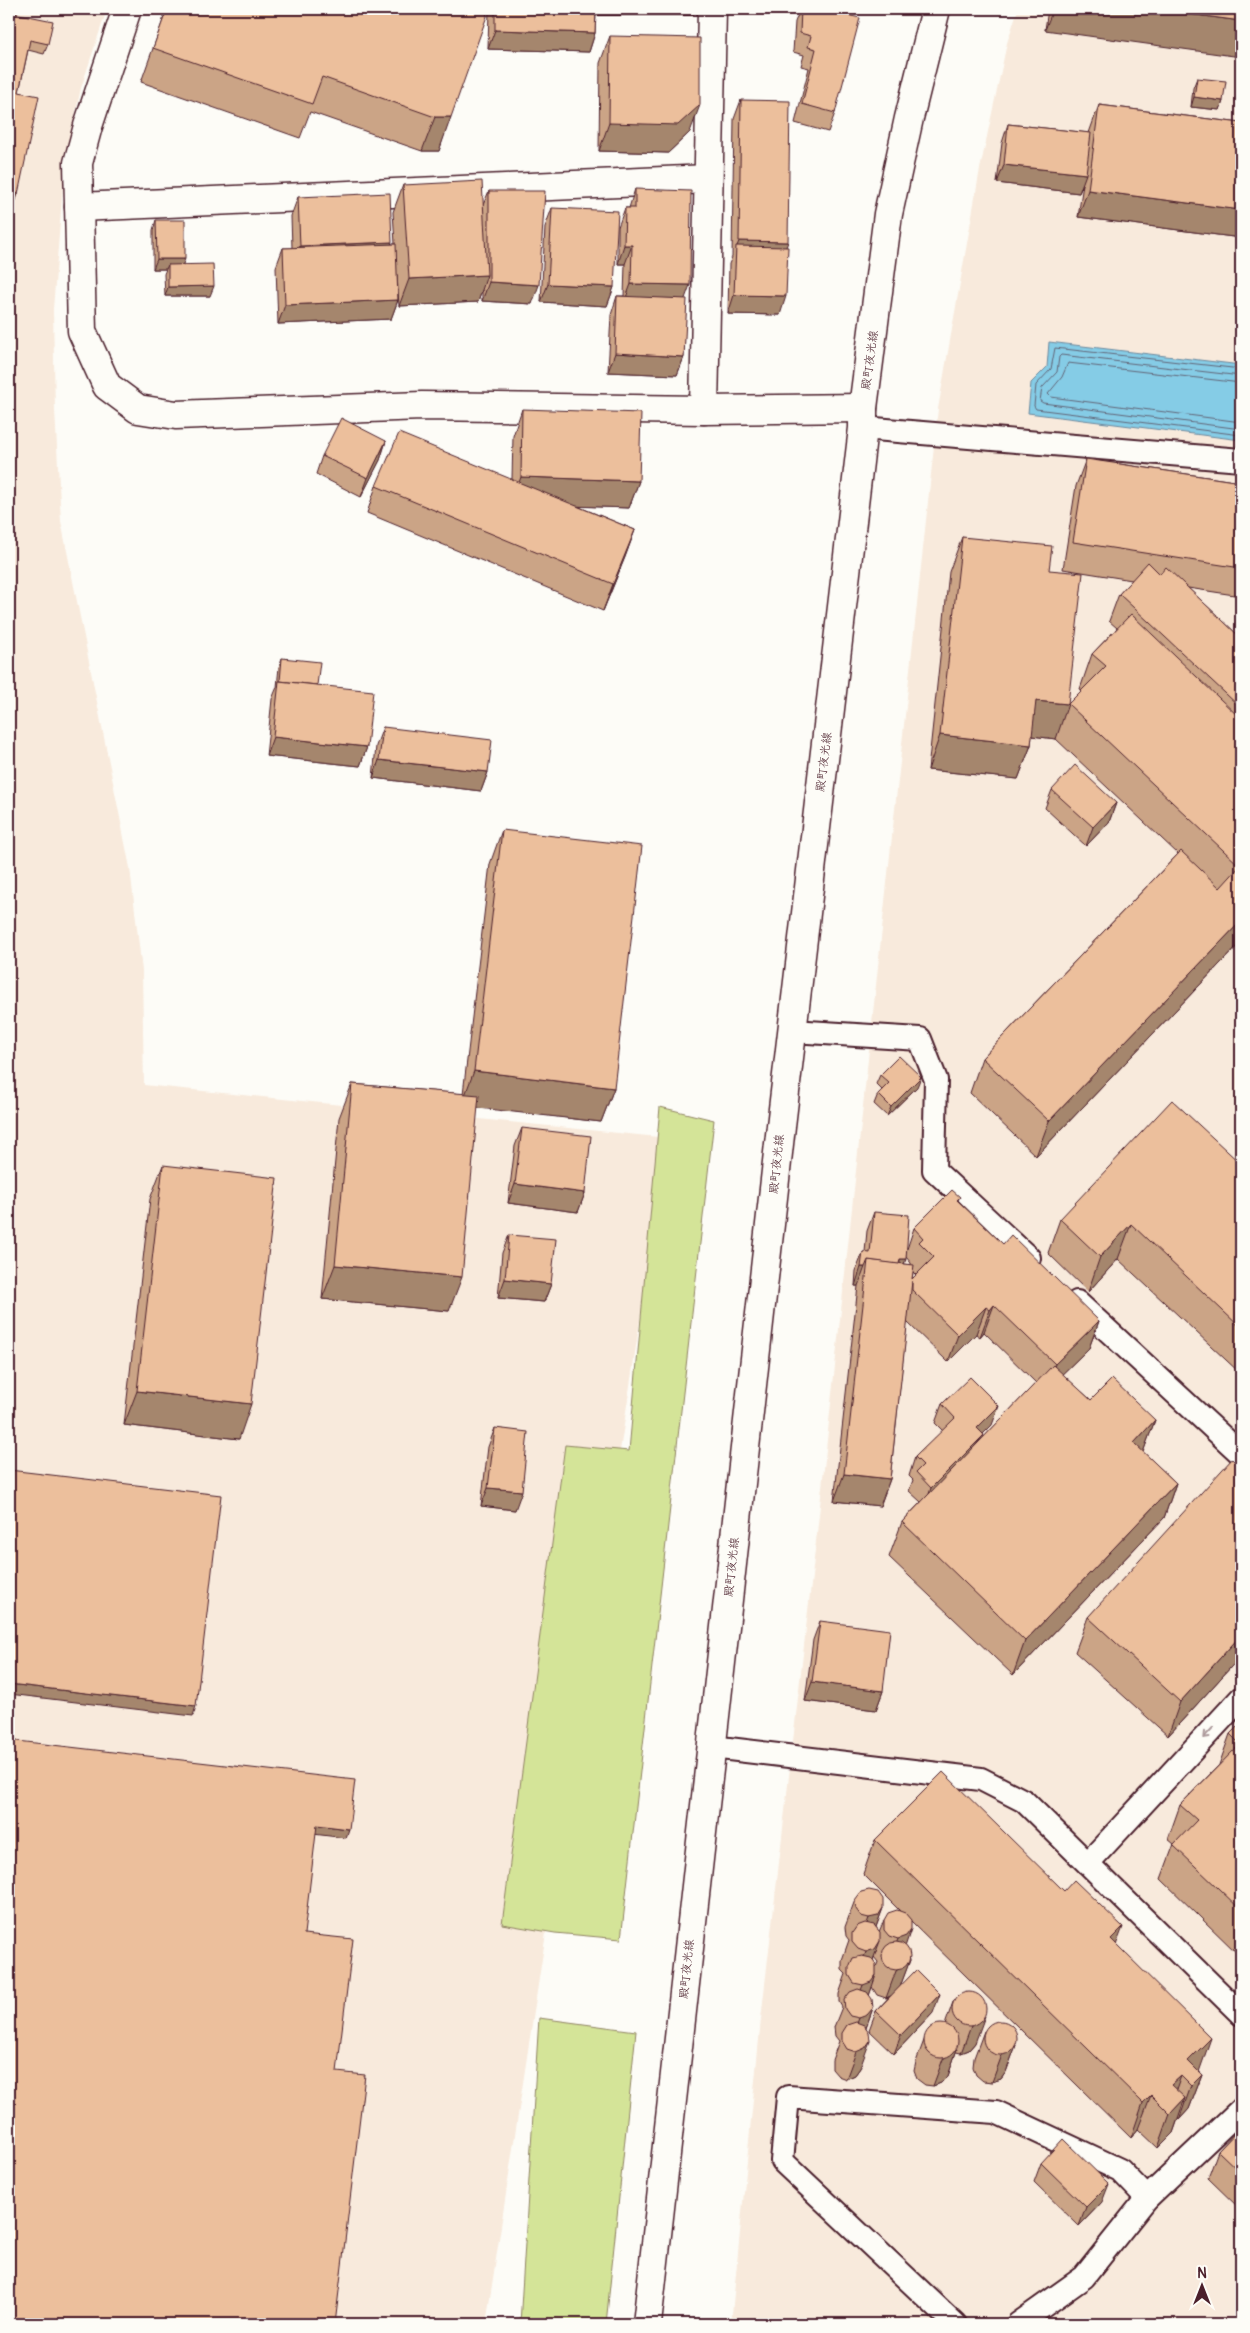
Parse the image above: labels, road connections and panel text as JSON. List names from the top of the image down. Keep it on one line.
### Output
{"streets":{"street":["殿町夜光線"]},"north":"top"}
